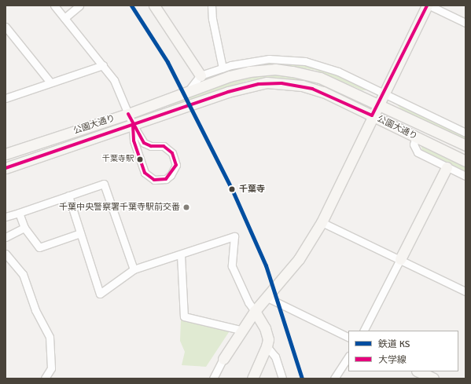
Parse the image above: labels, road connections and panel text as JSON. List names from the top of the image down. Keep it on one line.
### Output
{"streets":{"street":["公園大通り"]},"places":["千葉寺駅","千葉寺","千葉中央警察署千葉寺駅前交番"],"lines":["rail line KS","transit line 大学線"],"legend":["鉄道 KS","大学線"]}
